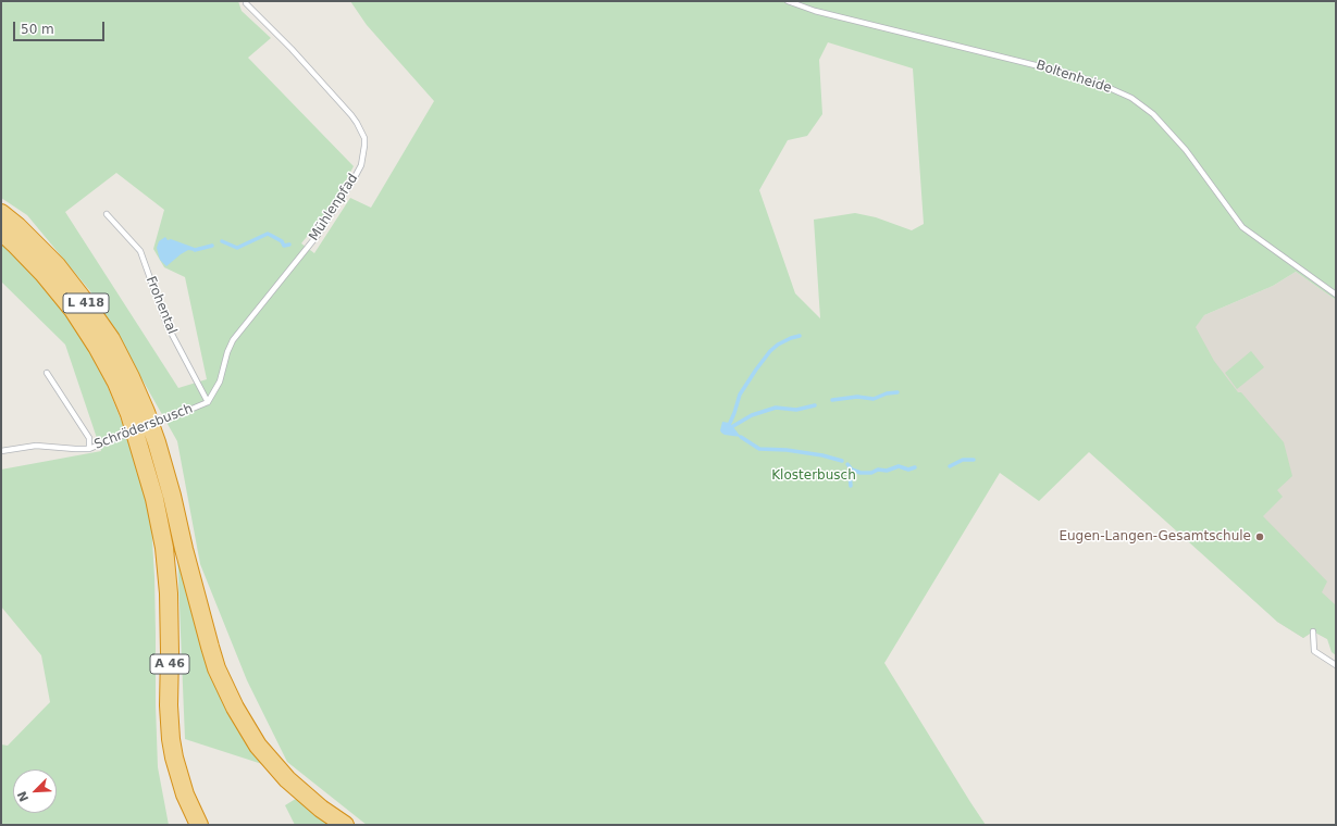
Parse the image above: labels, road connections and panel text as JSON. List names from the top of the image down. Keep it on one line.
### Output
{"streets":{"highway":["L 418","A 46"],"lane":["Boltenheide","Mühlenpfad","Frohental","Schrödersbusch"]},"crossings":[["Mühlenpfad","Frohental"],["Mühlenpfad","Schrödersbusch"],["L 418","A 46"],["Frohental","Schrödersbusch"]],"parks":["Klosterbusch"],"places":["Eugen-Langen-Gesamtschule"],"scale_bar":"50 m","north":"bottom left"}
